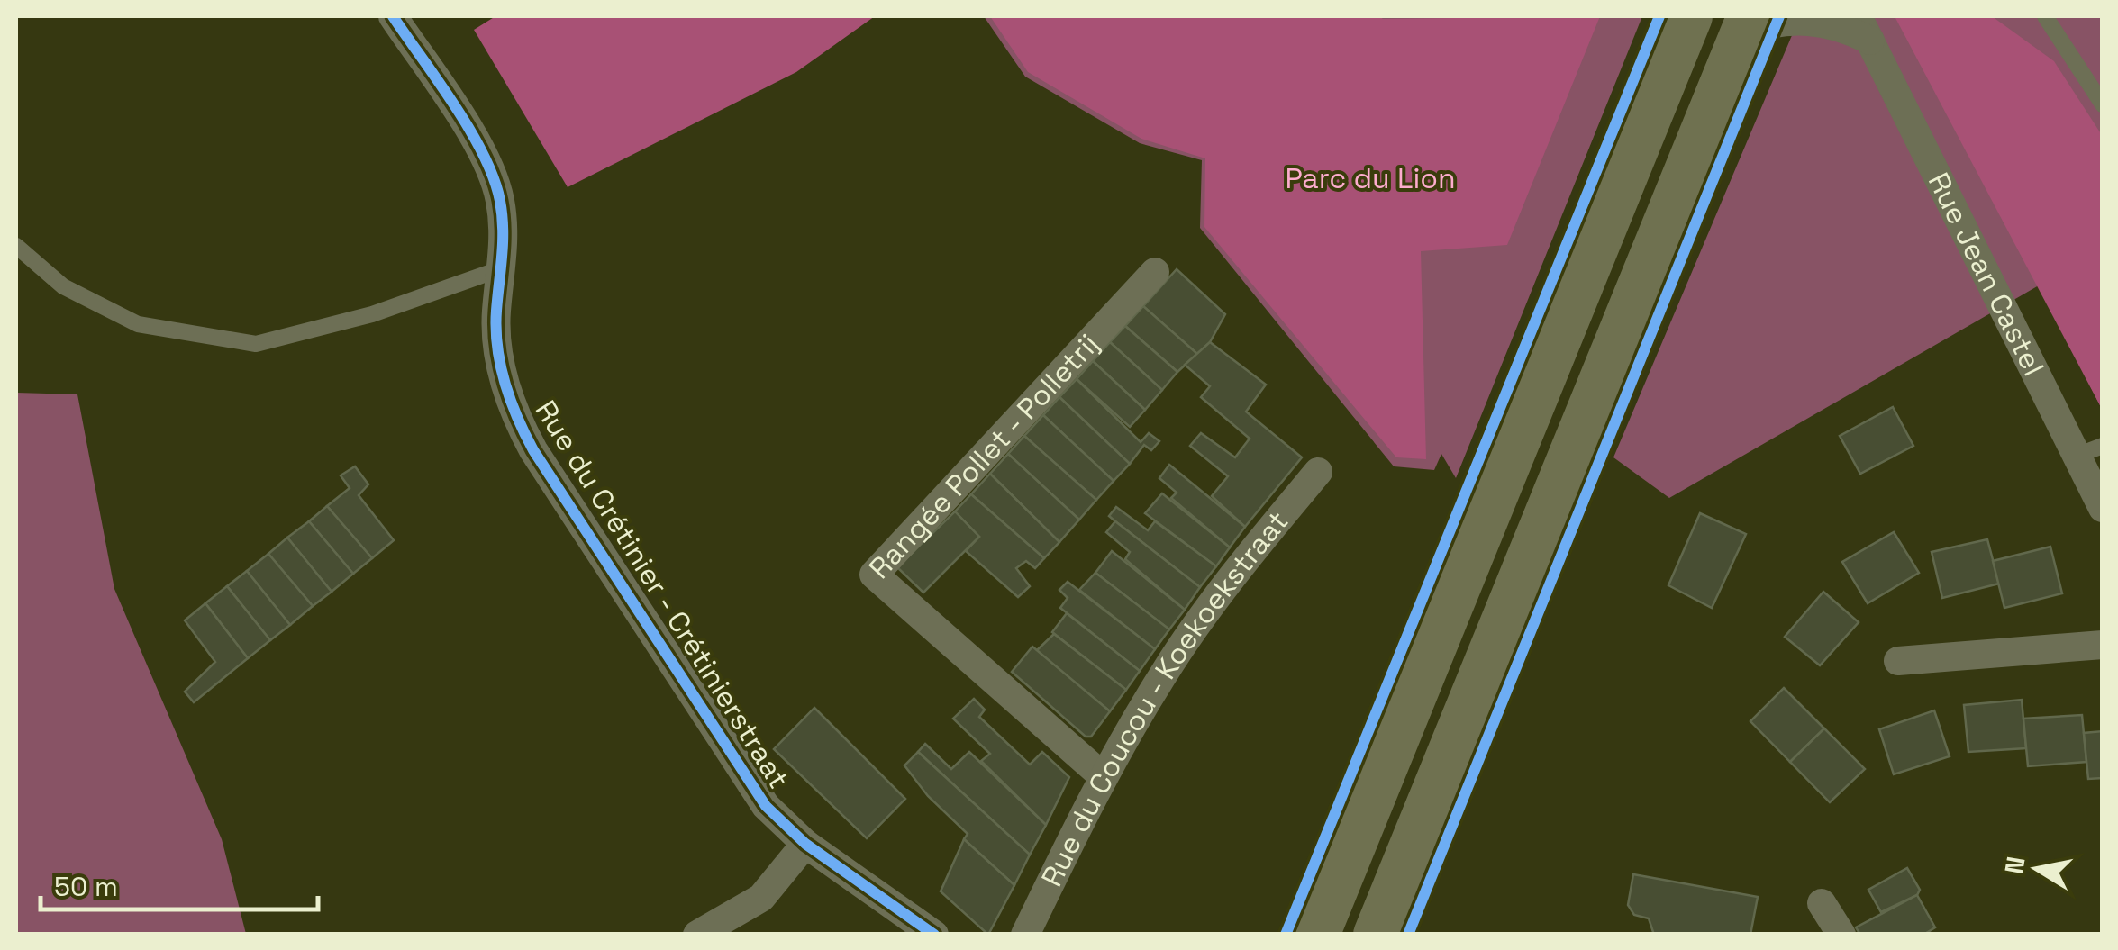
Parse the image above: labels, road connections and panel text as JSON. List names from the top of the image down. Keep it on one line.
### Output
{"streets":{"street":["Rue Jean Castel","Rangée Pollet - Polletrij","Rue du Crétinier - Crétinierstraat","Rue du Coucou - Koekoekstraat"]},"crossings":[["Rangée Pollet - Polletrij","Rue du Coucou - Koekoekstraat"]],"parks":["Parc du Lion"],"scale_bar":"50 m","north":"left"}
